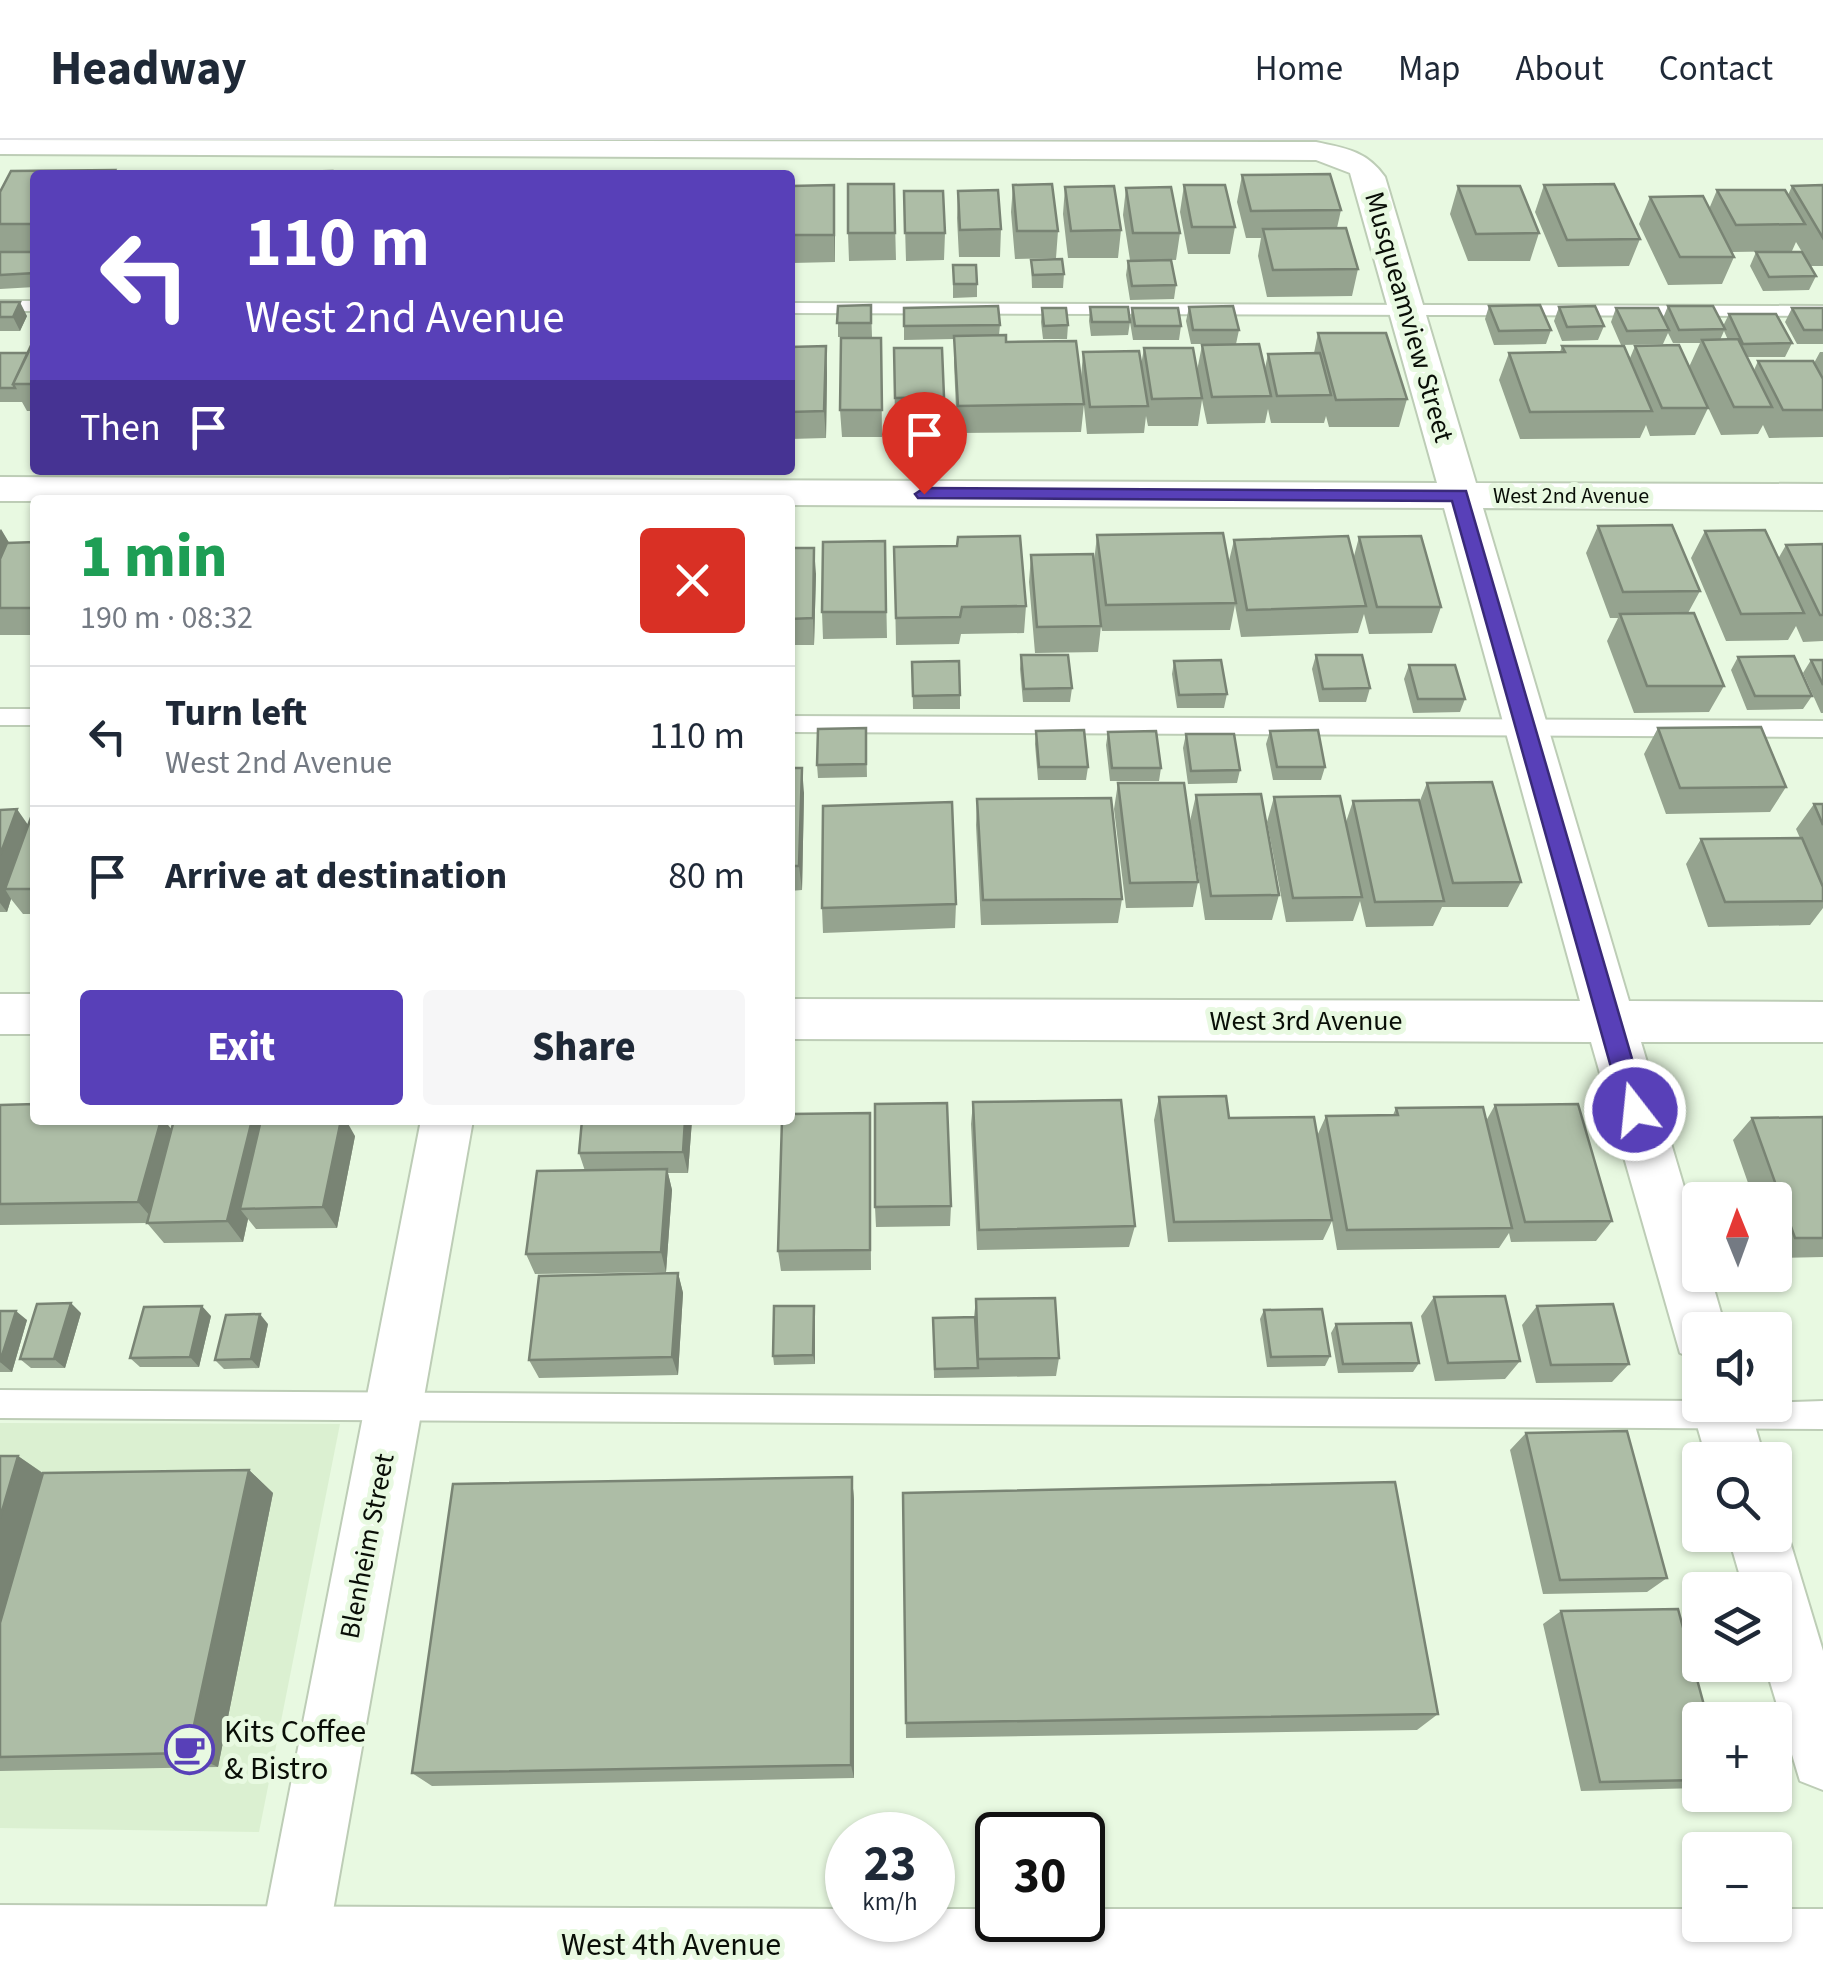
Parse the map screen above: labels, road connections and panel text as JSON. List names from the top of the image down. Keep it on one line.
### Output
{"streets":{"main road":["West 4th Avenue"],"street":["Musqueamview Street","West 2nd Avenue","West 3rd Avenue","Blenheim Street"]},"crossings":[["Musqueamview Street","West 2nd Avenue"],["Musqueamview Street","West 3rd Avenue"],["Blenheim Street","West 4th Avenue"]],"places":{"cafe":["Kits Coffee & Bistro"]},"north":"top","page":{"header":"Headway","nav":["Home","Map","About","Contact"],"turn":["110 m","West 2nd Avenue"],"then":"Then","heading":["1 min","190 m · 08:32"],"list":[{"name":"Turn left","note":"West 2nd Avenue","value":"110 m"},{"name":"Arrive at destination","value":"80 m"}],"buttons":["Exit","Share"],"map_buttons":["+","−"],"speed":"23 km/h","limit":"30"}}
